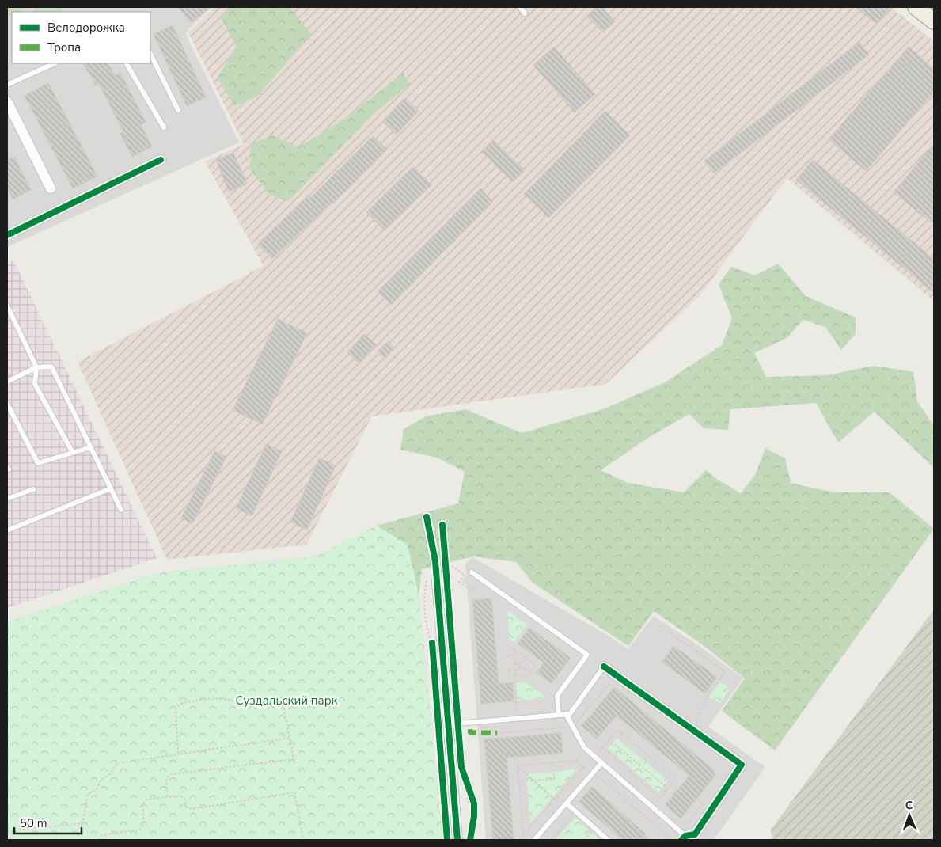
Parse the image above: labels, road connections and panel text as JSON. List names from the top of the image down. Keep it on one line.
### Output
{"parks":["Суздальский парк"],"legend":["Велодорожка","Тропа"],"scale_bar":"50 m","north":"top"}
